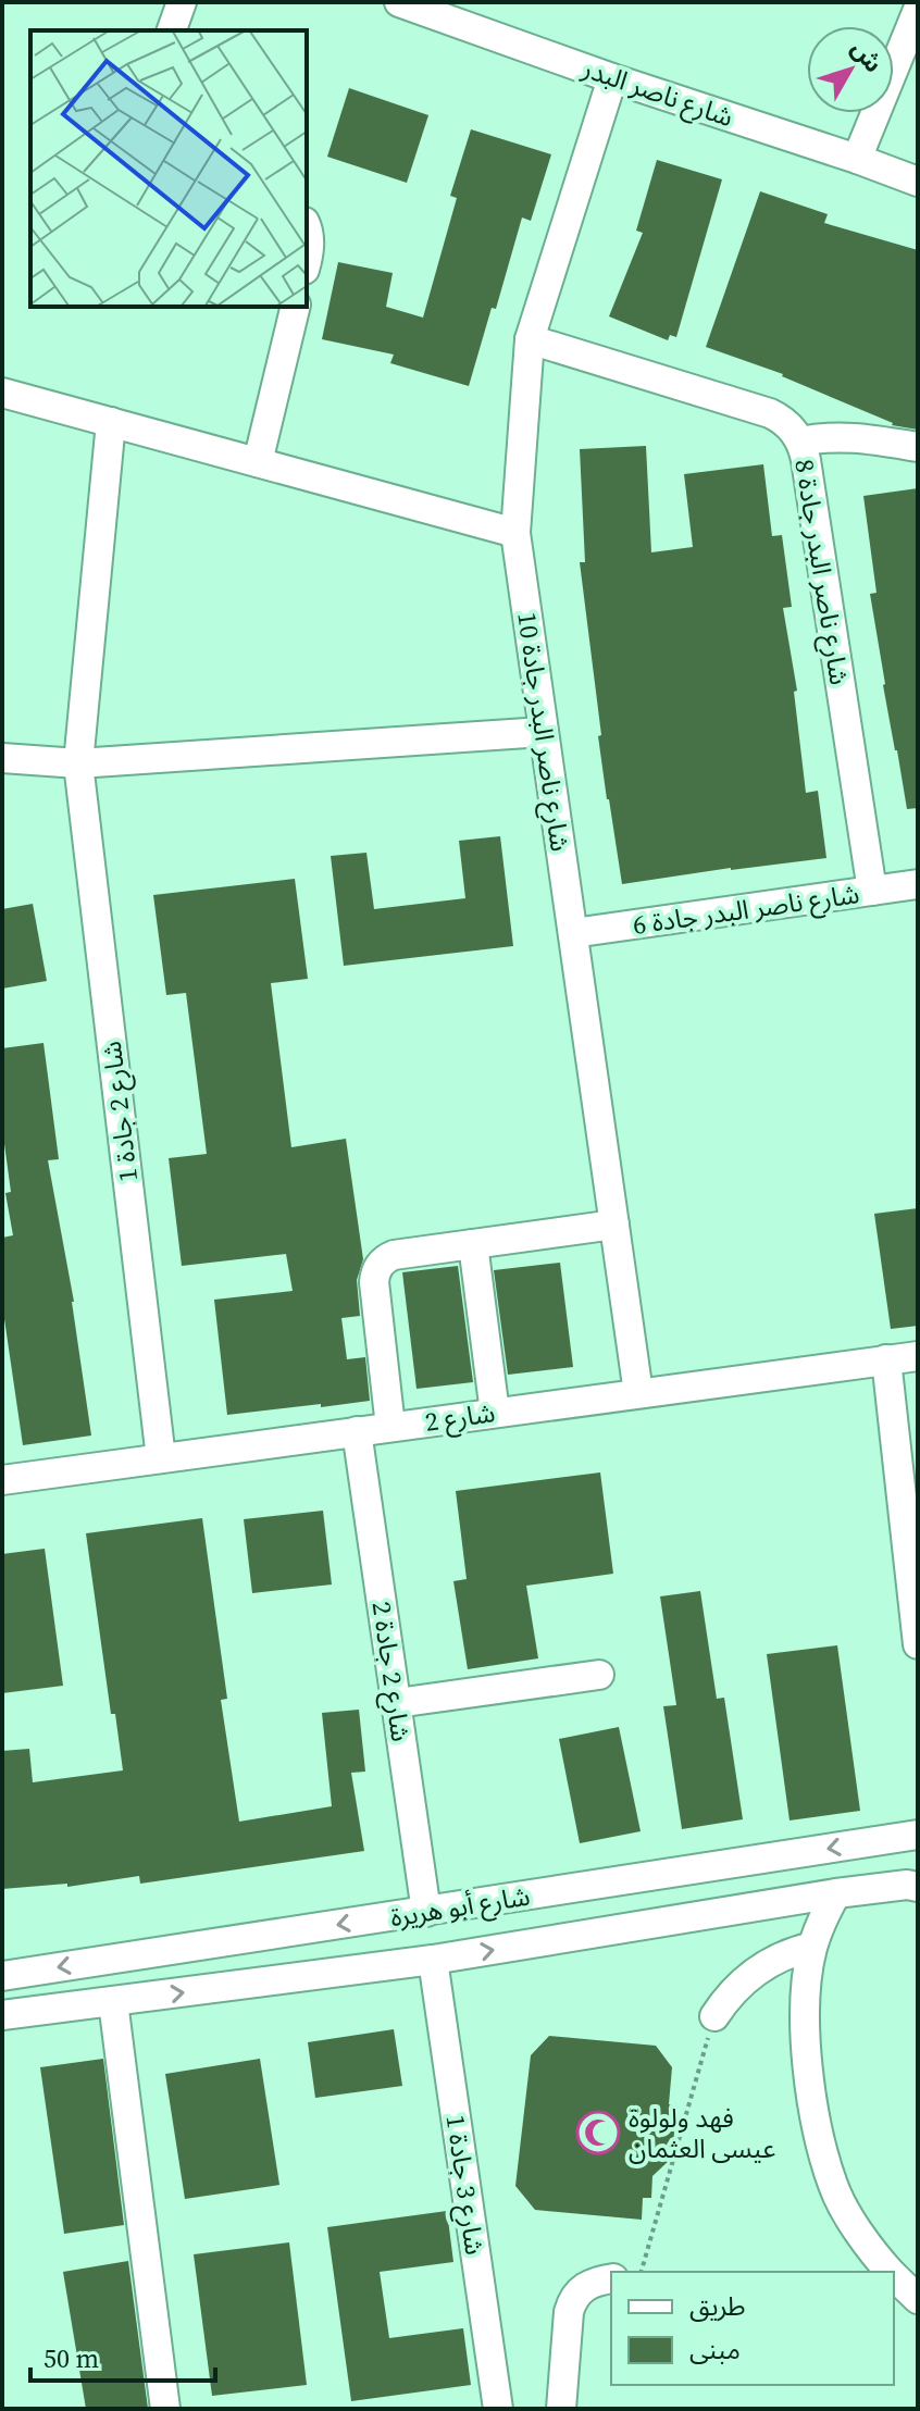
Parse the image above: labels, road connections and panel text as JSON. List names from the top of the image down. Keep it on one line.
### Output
{"streets":{"street":["شارع ناصر البدر","شارع ناصر البدر جادة 8","شارع ناصر البدر جادة 10","شارع ناصر البدر جادة 6","شارع 2 جادة 1","شارع 2","شارع 2 جادة 2","شارع أبو هريرة","شارع 3 جادة 1"]},"crossings":[["شارع ناصر البدر","شارع ناصر البدر جادة 10"],["شارع ناصر البدر جادة 8","شارع ناصر البدر جادة 10"],["شارع ناصر البدر جادة 8","شارع ناصر البدر جادة 6"],["شارع ناصر البدر جادة 10","شارع ناصر البدر جادة 6"],["شارع ناصر البدر جادة 10","شارع 2"],["شارع 2 جادة 1","شارع 2"],["شارع 2","شارع 2 جادة 2"],["شارع 2 جادة 2","شارع أبو هريرة"],["شارع أبو هريرة","شارع 3 جادة 1"]],"places":{"mosque":["فهد ولولوة عيسى العثمان"]},"legend":["طريق","مبنى"],"scale_bar":"50 m","north":"top right"}
